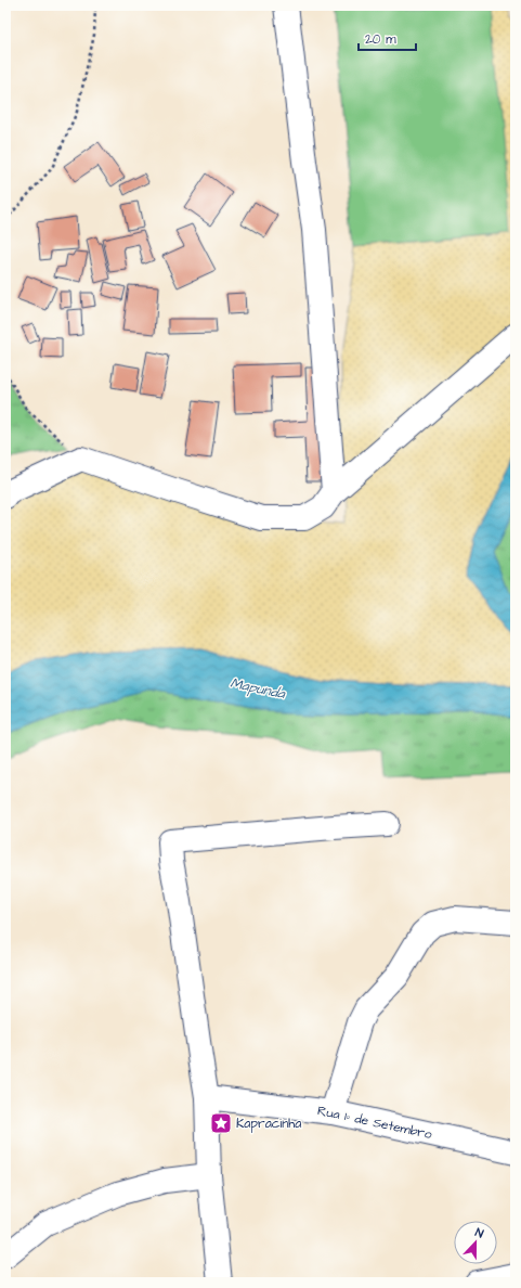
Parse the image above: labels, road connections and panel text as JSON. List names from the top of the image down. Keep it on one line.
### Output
{"streets":{"street":["Rua 1º de Setembro"]},"water":["Mapunda"],"places":{"place":["Kapracinha"]},"scale_bar":"20 m","north":"top"}
